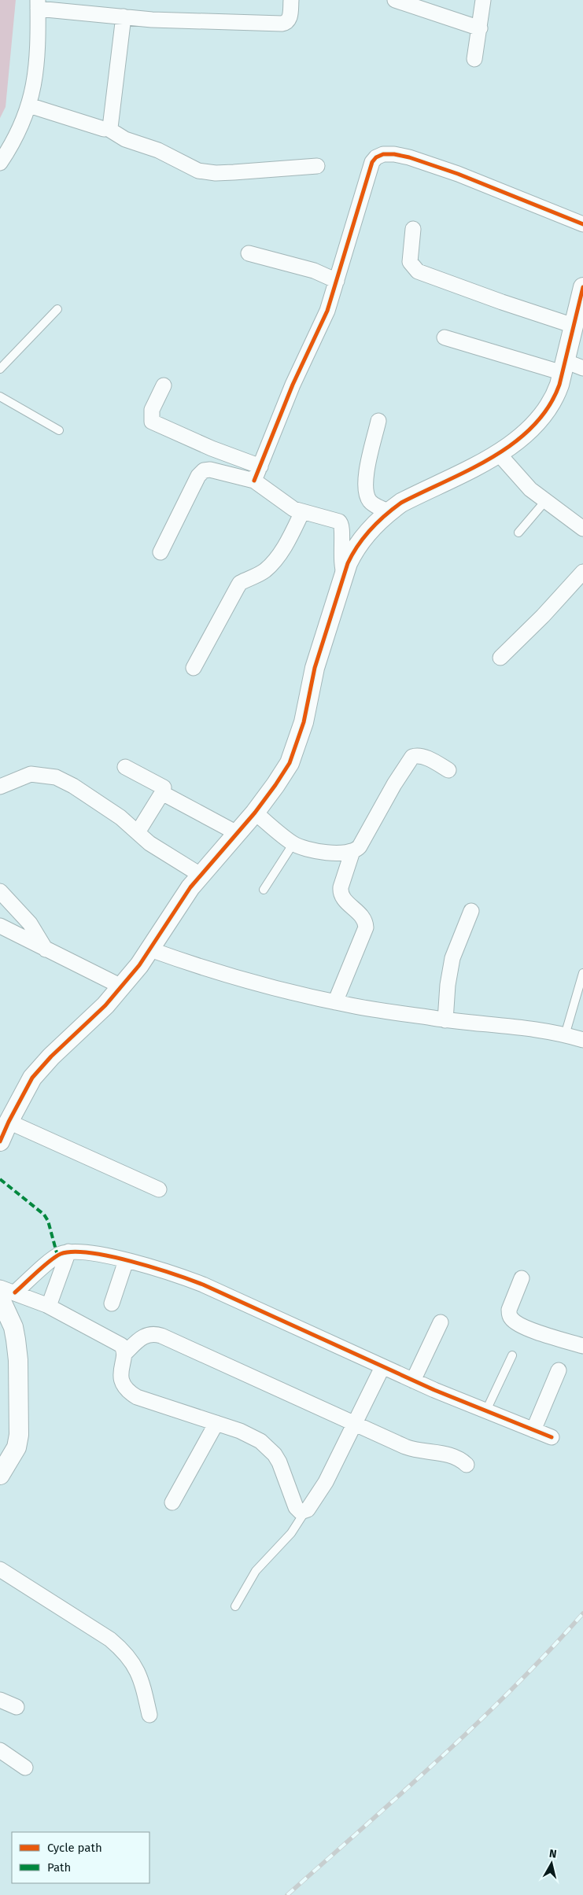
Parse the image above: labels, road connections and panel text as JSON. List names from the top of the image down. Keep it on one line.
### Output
{"legend":["Cycle path","Path"],"north":"top"}
